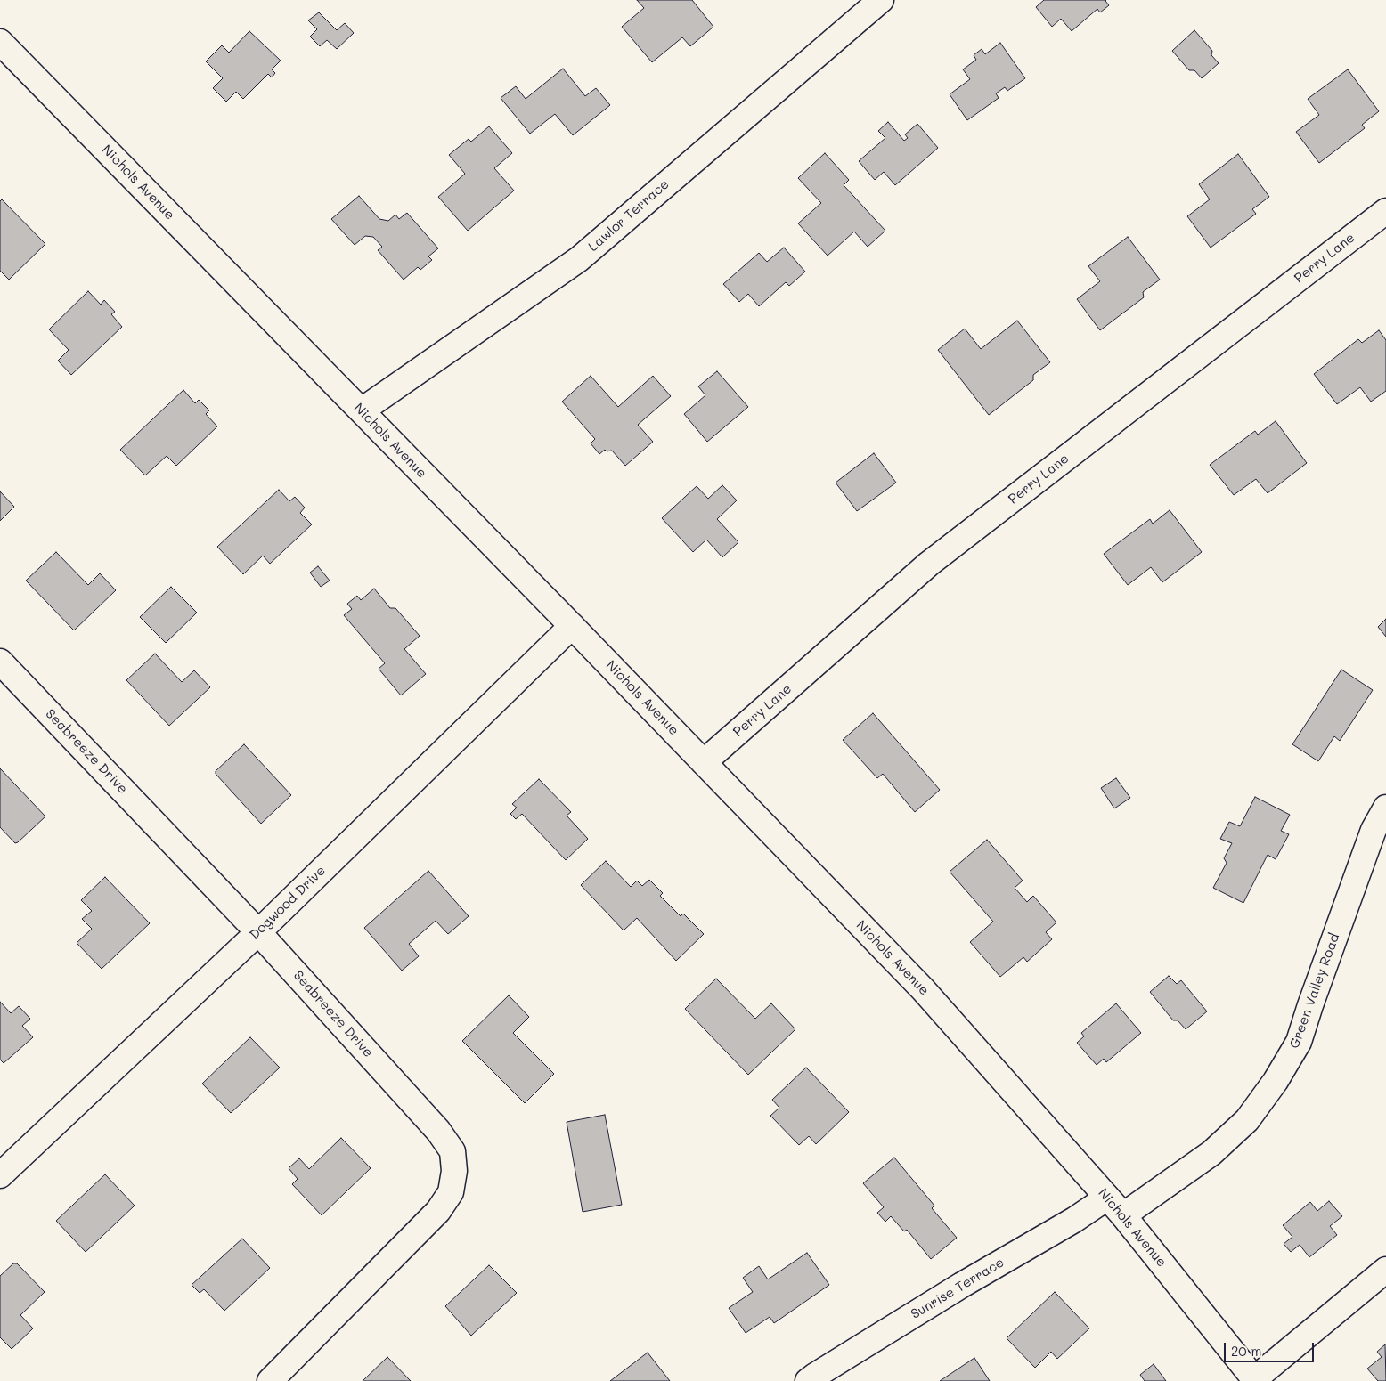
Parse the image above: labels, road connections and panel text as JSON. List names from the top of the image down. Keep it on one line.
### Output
{"streets":{"street":["Nichols Avenue","Lawlor Terrace","Perry Lane","Seabreeze Drive","Dogwood Drive","Green Valley Road","Sunrise Terrace"]},"crossings":[["Nichols Avenue","Lawlor Terrace"],["Nichols Avenue","Perry Lane"],["Nichols Avenue","Dogwood Drive"],["Nichols Avenue","Green Valley Road"],["Nichols Avenue","Sunrise Terrace"],["Seabreeze Drive","Dogwood Drive"],["Green Valley Road","Sunrise Terrace"]],"scale_bar":"20 m"}
